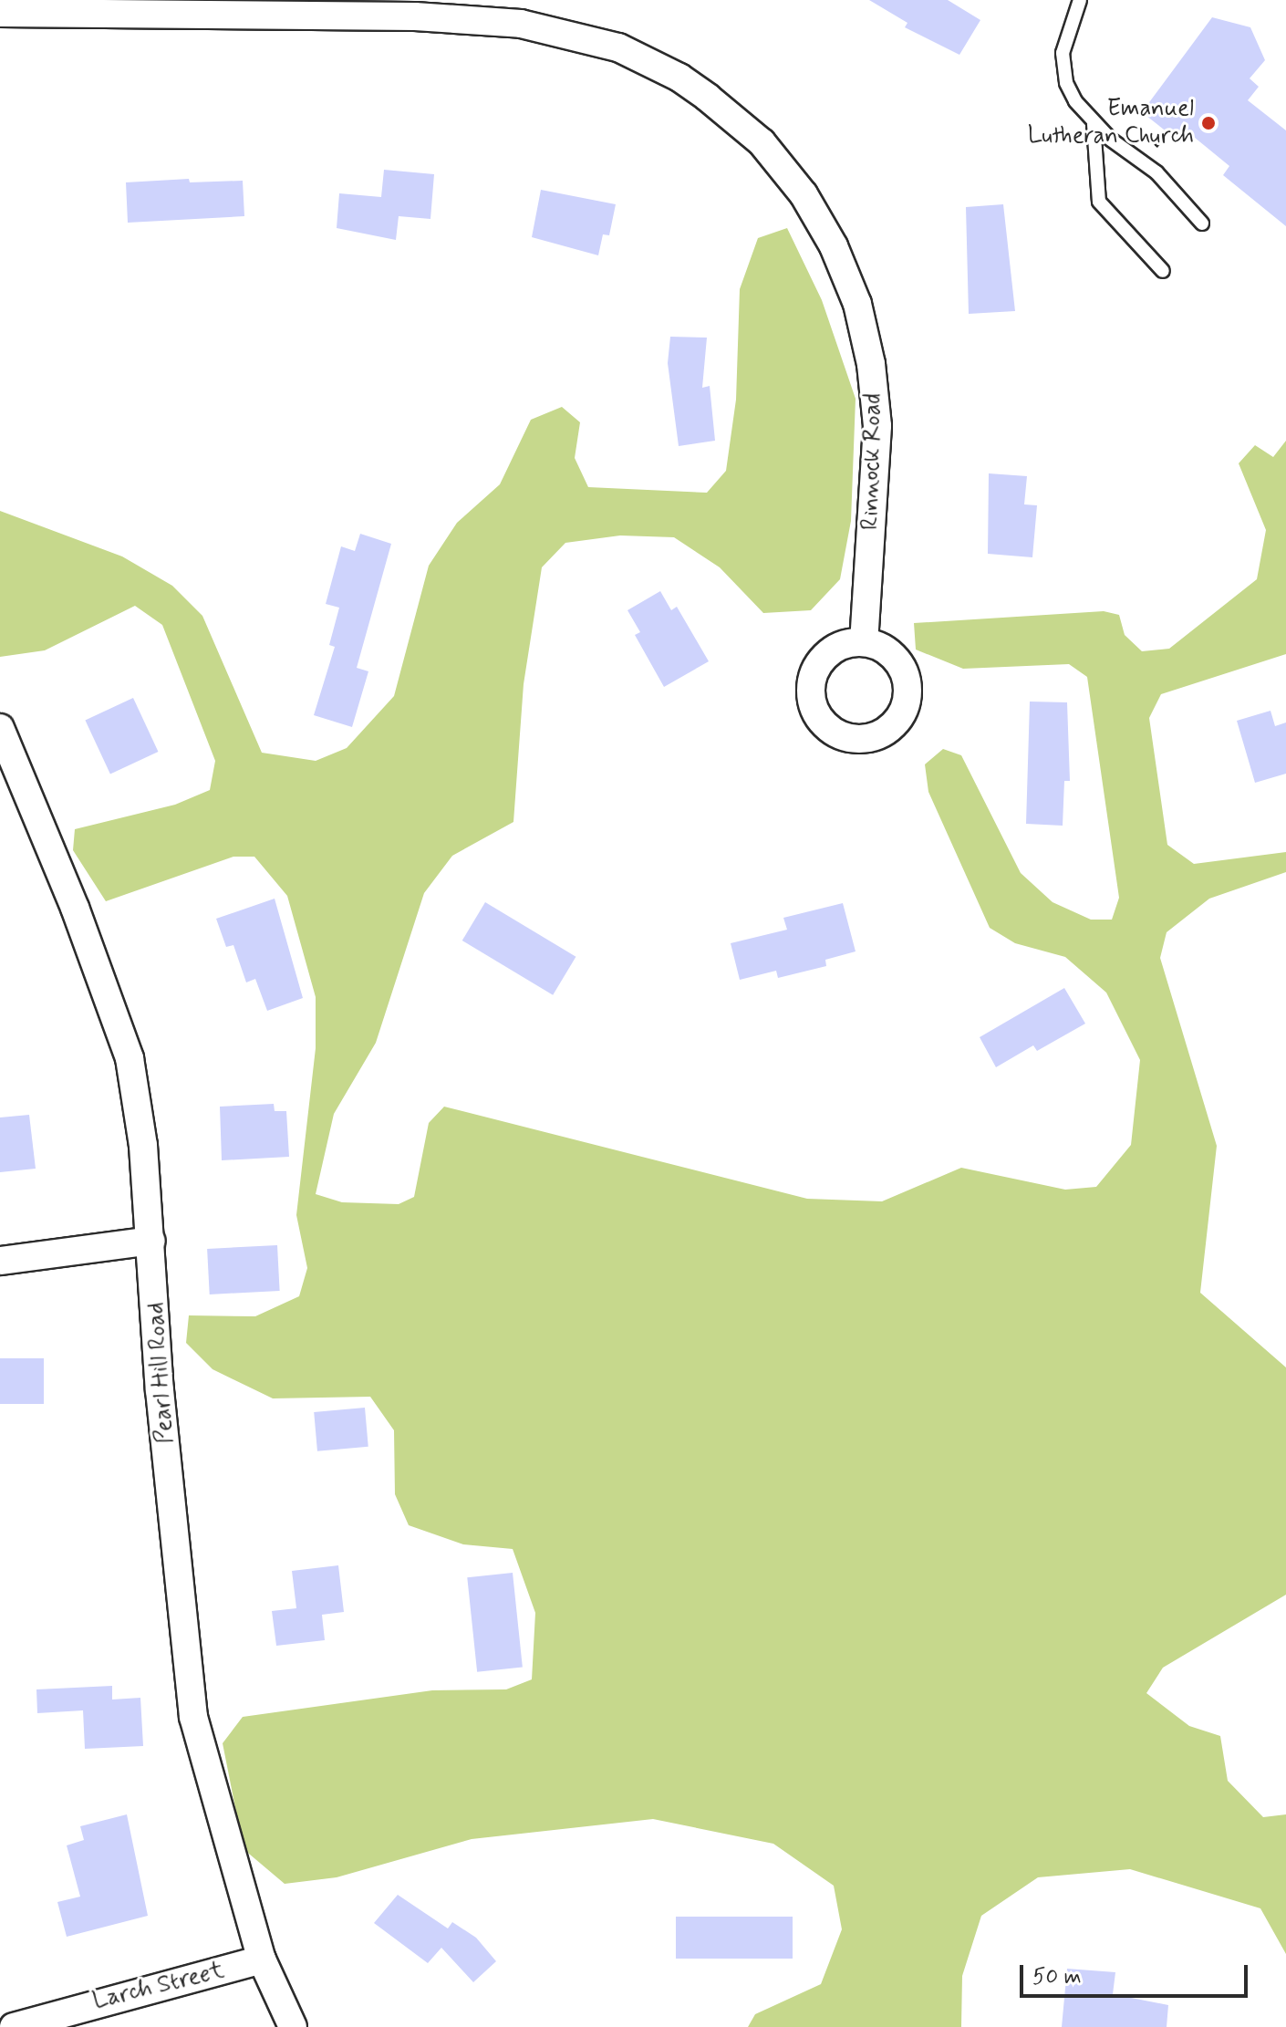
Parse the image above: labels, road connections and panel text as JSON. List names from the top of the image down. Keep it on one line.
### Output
{"streets":{"street":["Rinnock Road","Pearl Hill Road","Larch Street"]},"crossings":[["Pearl Hill Road","Larch Street"]],"places":["Emanuel Lutheran Church"],"scale_bar":"50 m"}
